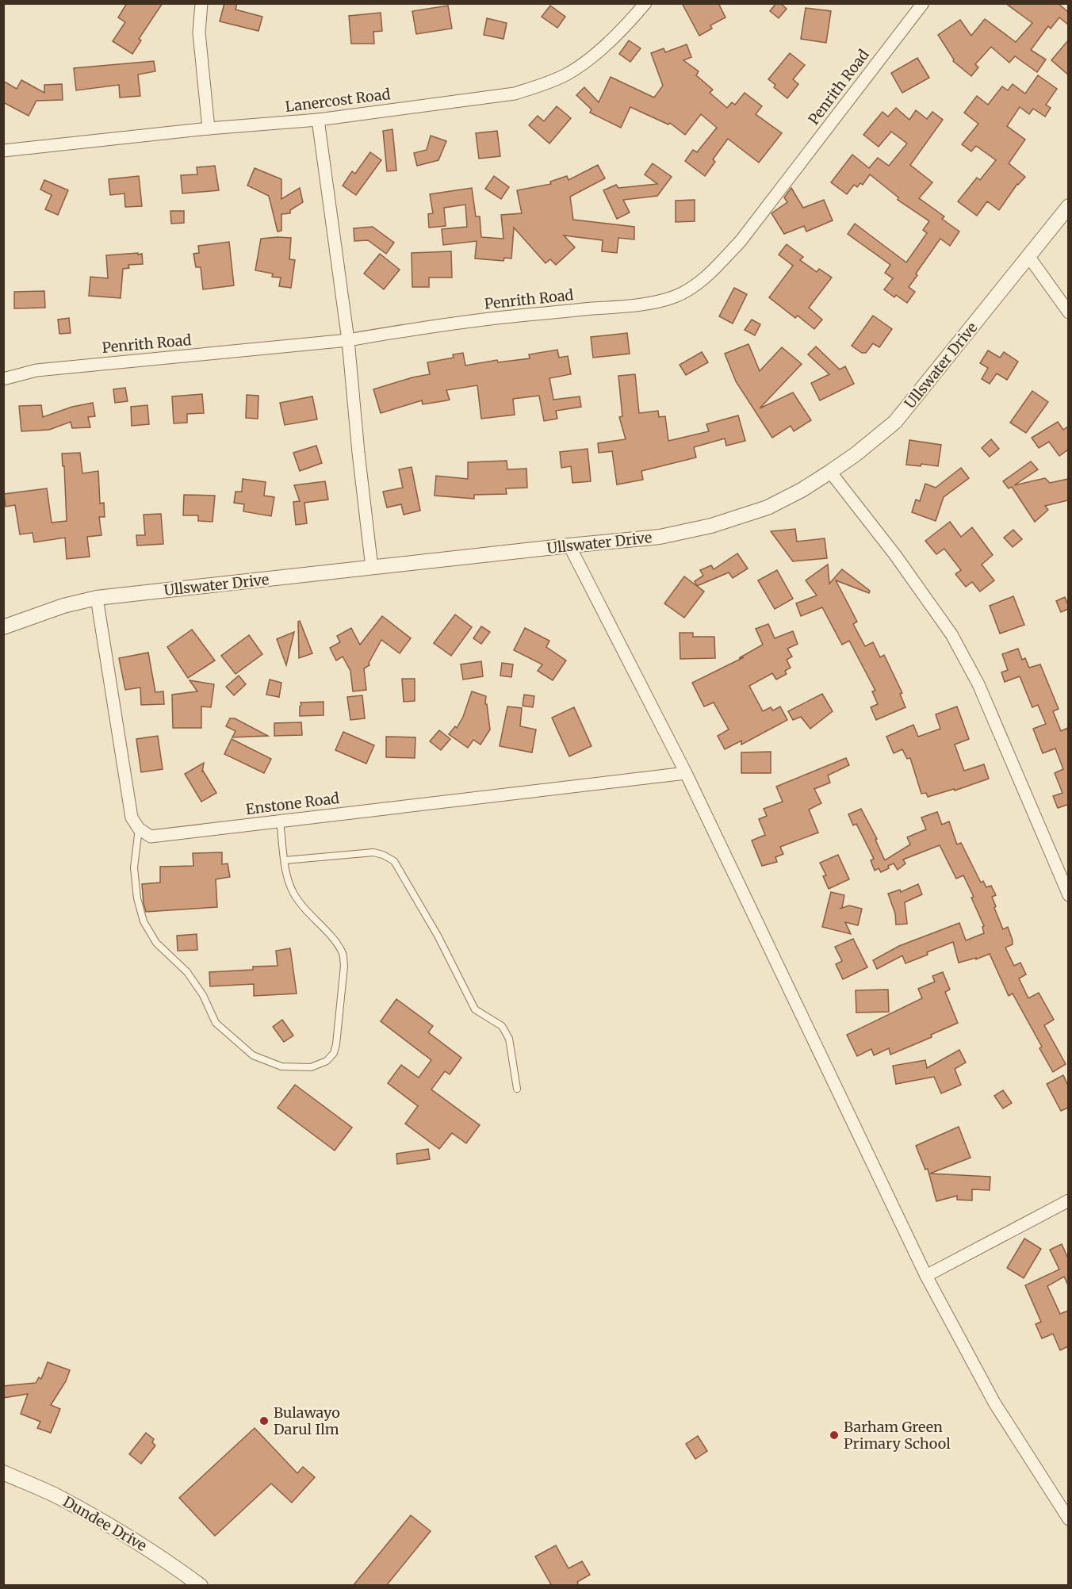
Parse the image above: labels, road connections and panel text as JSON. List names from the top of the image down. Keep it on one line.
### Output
{"streets":{"street":["Penrith Road","Lanercost Road","Ullswater Drive","Enstone Road","Dundee Drive"]},"places":["Bulawayo Darul Ilm","Barham Green Primary School"]}
